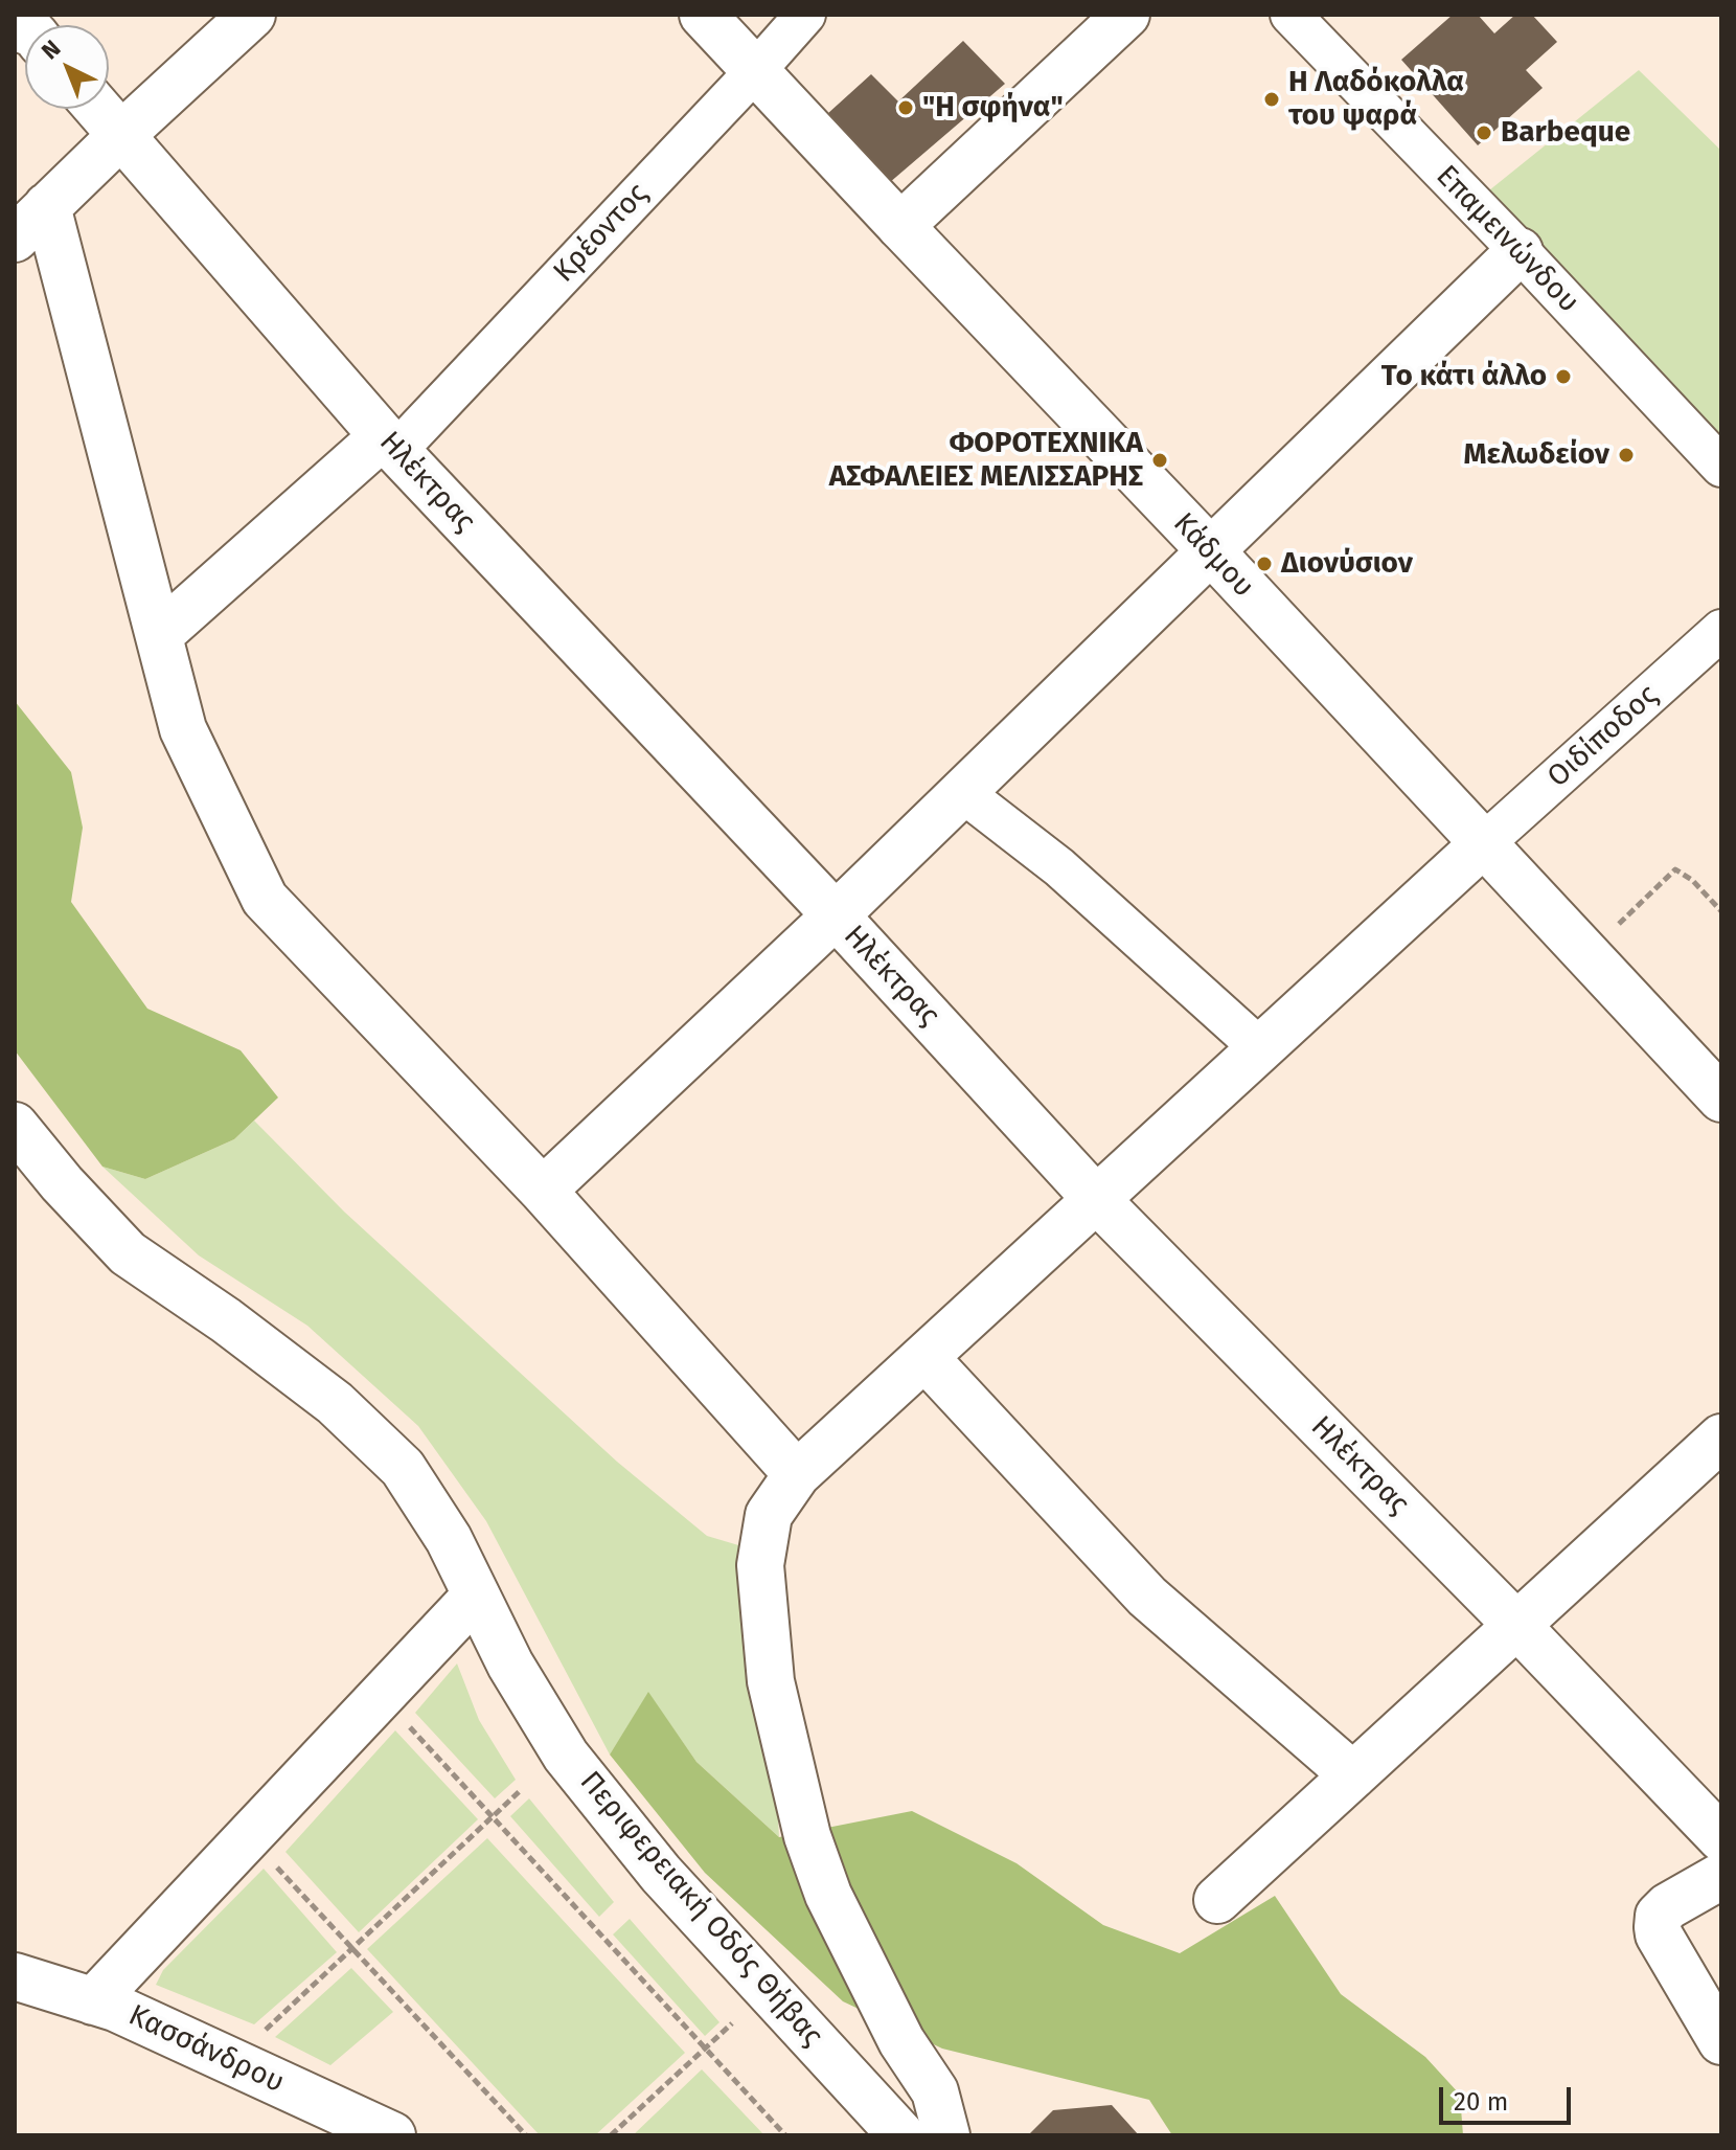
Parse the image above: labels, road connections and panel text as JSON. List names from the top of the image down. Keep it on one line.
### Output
{"streets":{"street":["Κρέοντος","Επαμεινώνδου","Ηλέκτρας","Κάδμου","Οιδίποδος","Περιφερειακή Οδός Θήβας","Κασσάνδρου"]},"crossings":[["Κρέοντος","Ηλέκτρας"],["Κρέοντος","Κάδμου"],["Κάδμου","Οιδίποδος"]],"places":["H Λαδόκολλα του ψαρά","\"Η σφήνα\"","Barbeque","Το κάτι άλλο","Μελωδείον","ΦΟΡΟΤΕΧΝΙΚΑ ΑΣΦΑΛΕΙΕΣ ΜΕΛΙΣΣΑΡΗΣ","Διονύσιον"],"scale_bar":"20 m","north":"top left"}
